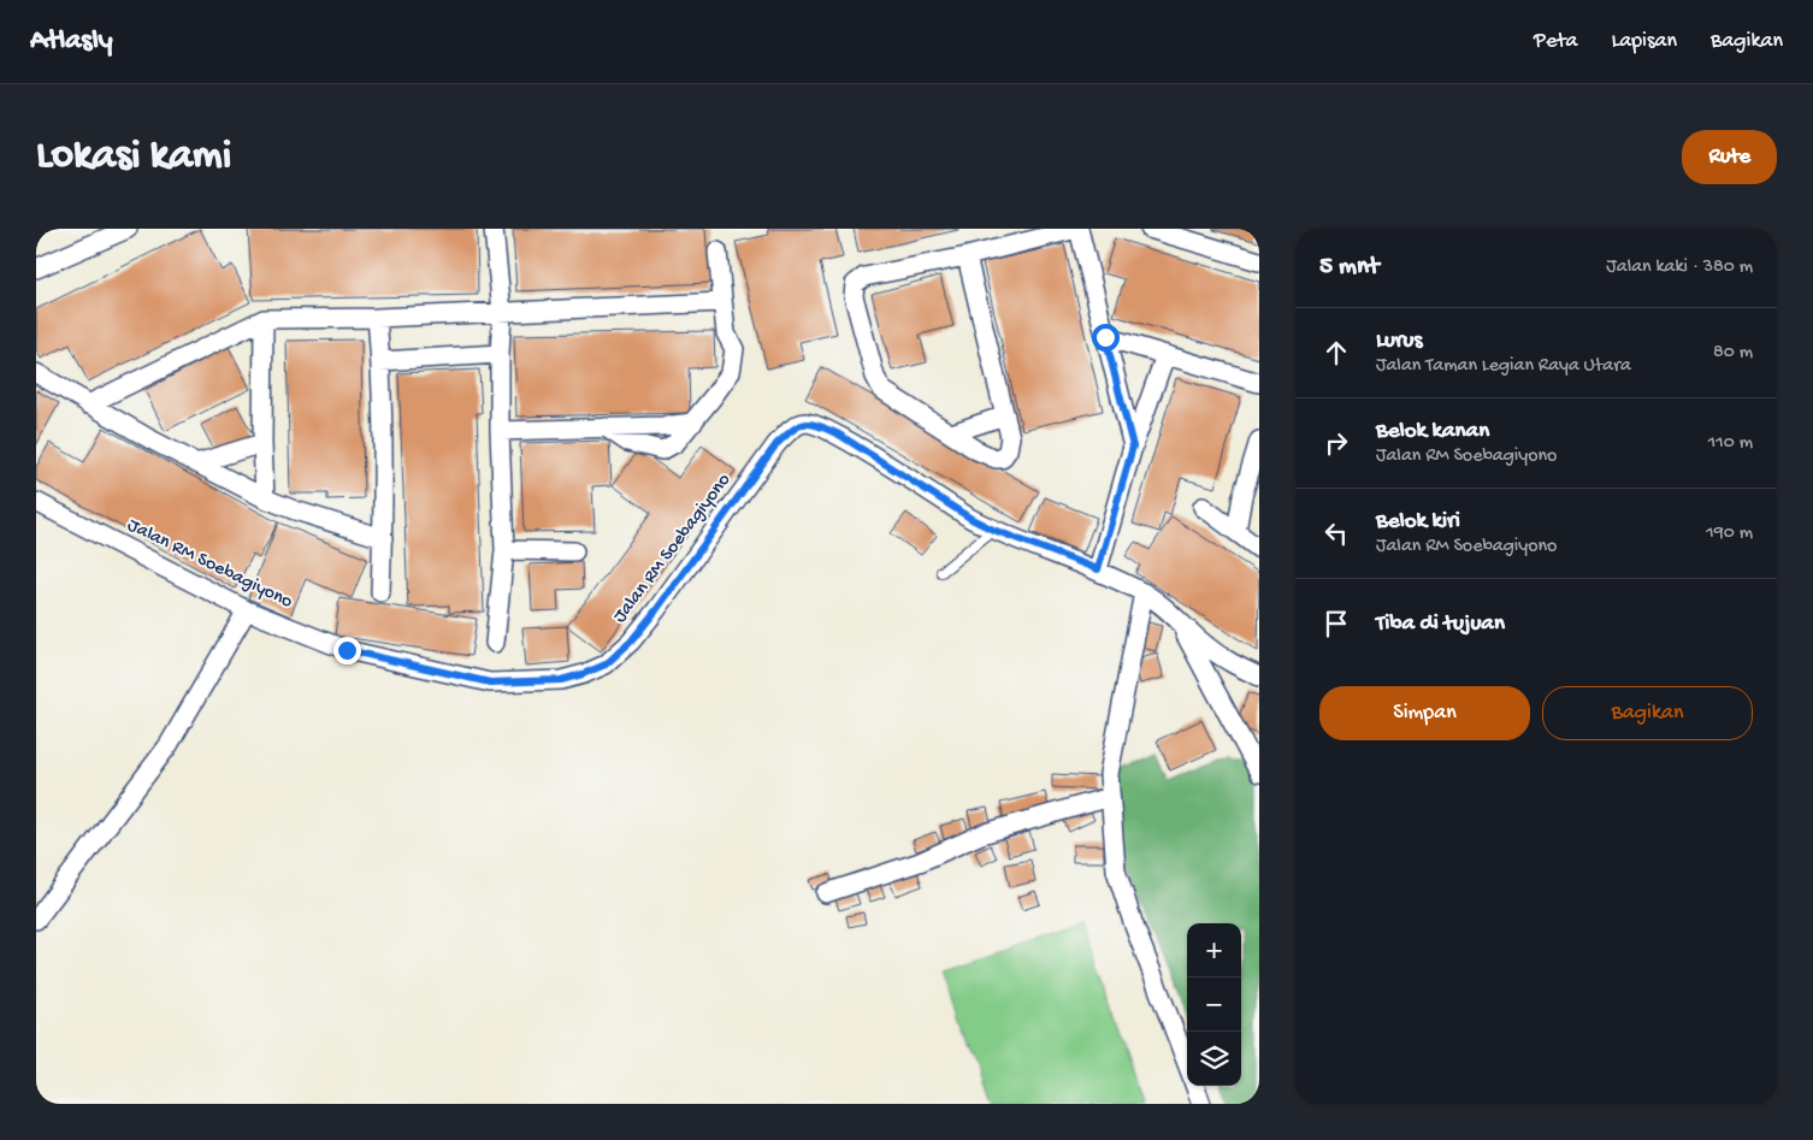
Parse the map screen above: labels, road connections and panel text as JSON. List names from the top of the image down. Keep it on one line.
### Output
{"streets":{"street":["Jalan RM Soebagiyono"]},"page":{"header":"Atlasly","nav":["Peta","Lapisan","Bagikan"],"buttons":["Rute",["Simpan","Bagikan"]],"title":"Lokasi kami","heading":["5 mnt","Jalan kaki · 380 m"],"list":[["Lurus","Jalan Taman Legian Raya Utara","80 m"],["Belok kanan","Jalan RM Soebagiyono","110 m"],["Belok kiri","Jalan RM Soebagiyono","190 m"],"Tiba di tujuan"],"map_buttons":["+","−"]}}
